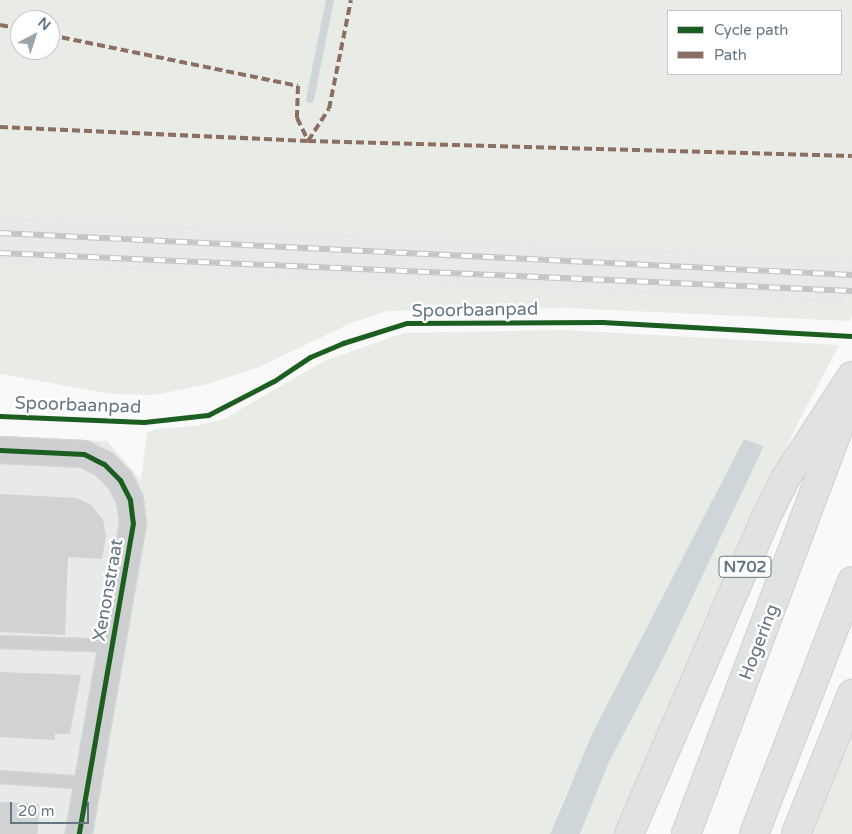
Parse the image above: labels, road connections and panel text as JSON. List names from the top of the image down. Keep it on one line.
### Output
{"streets":{"highway":["N702","Hogering"],"street":["Xenonstraat"],"cycle path":["Spoorbaanpad"]},"legend":["Cycle path","Path"],"scale_bar":"20 m","north":"top right"}
